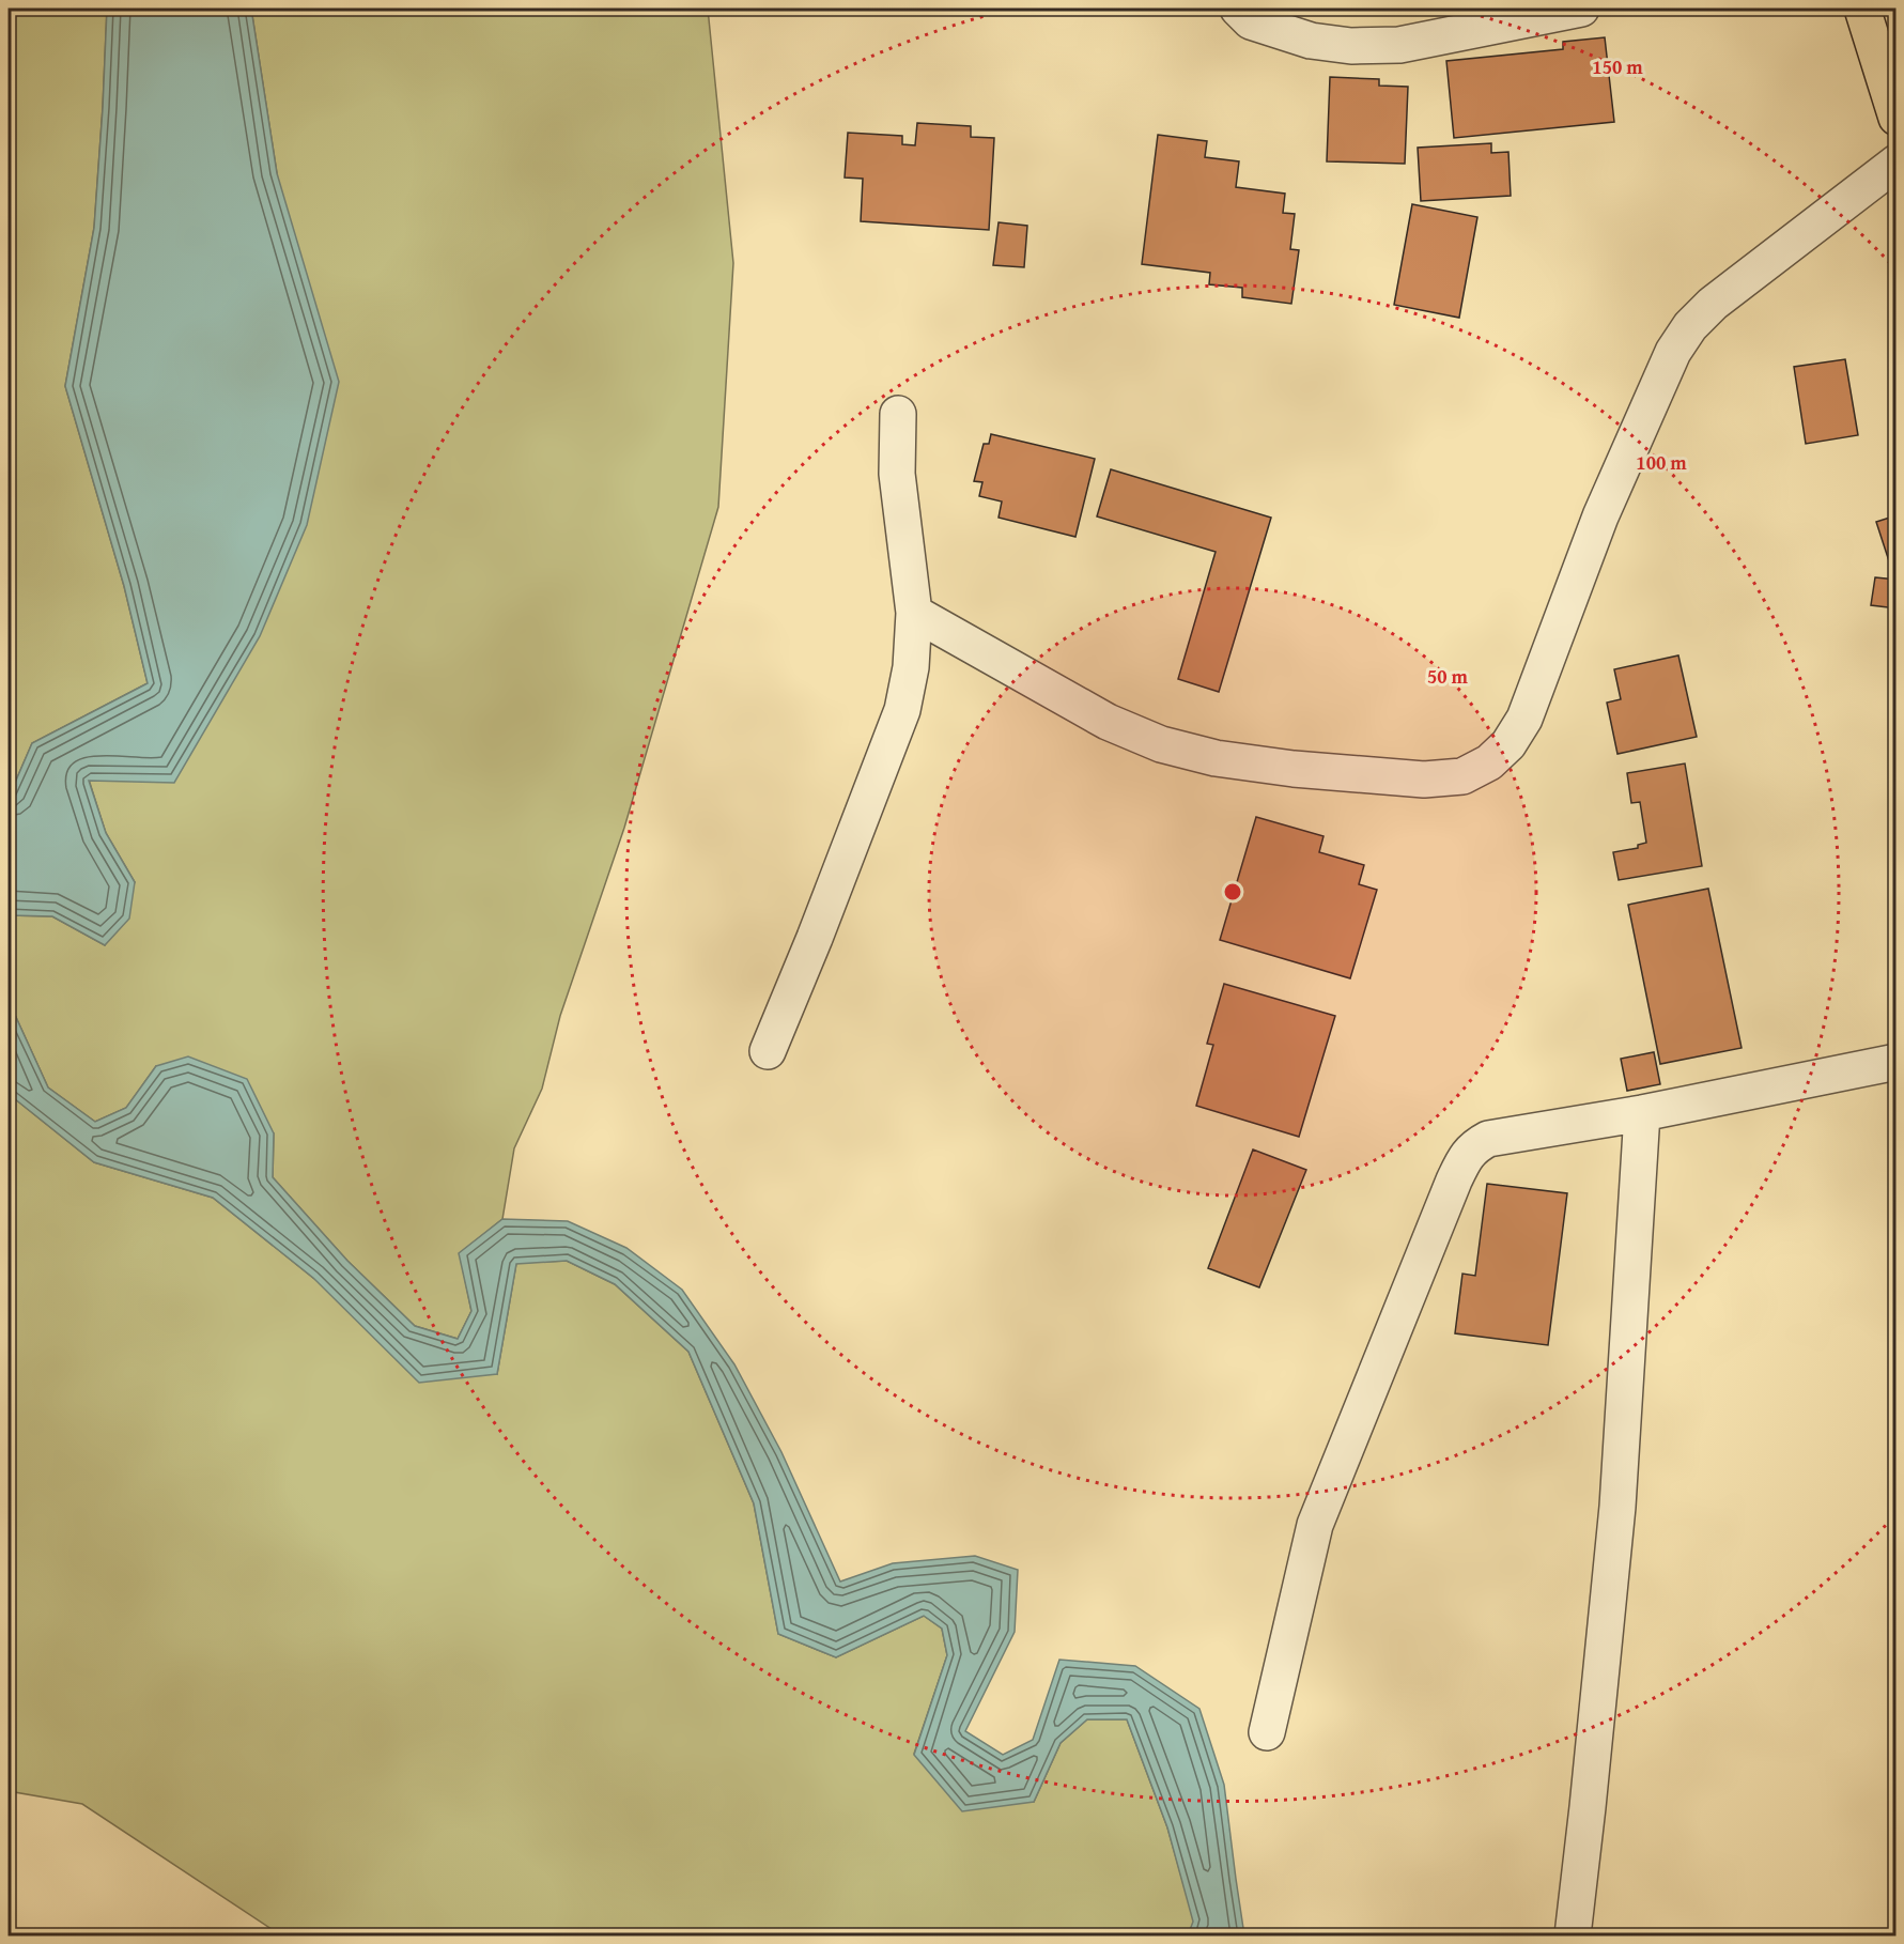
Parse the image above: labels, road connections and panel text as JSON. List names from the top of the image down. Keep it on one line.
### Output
{"rings":["150 m","100 m","50 m"]}
